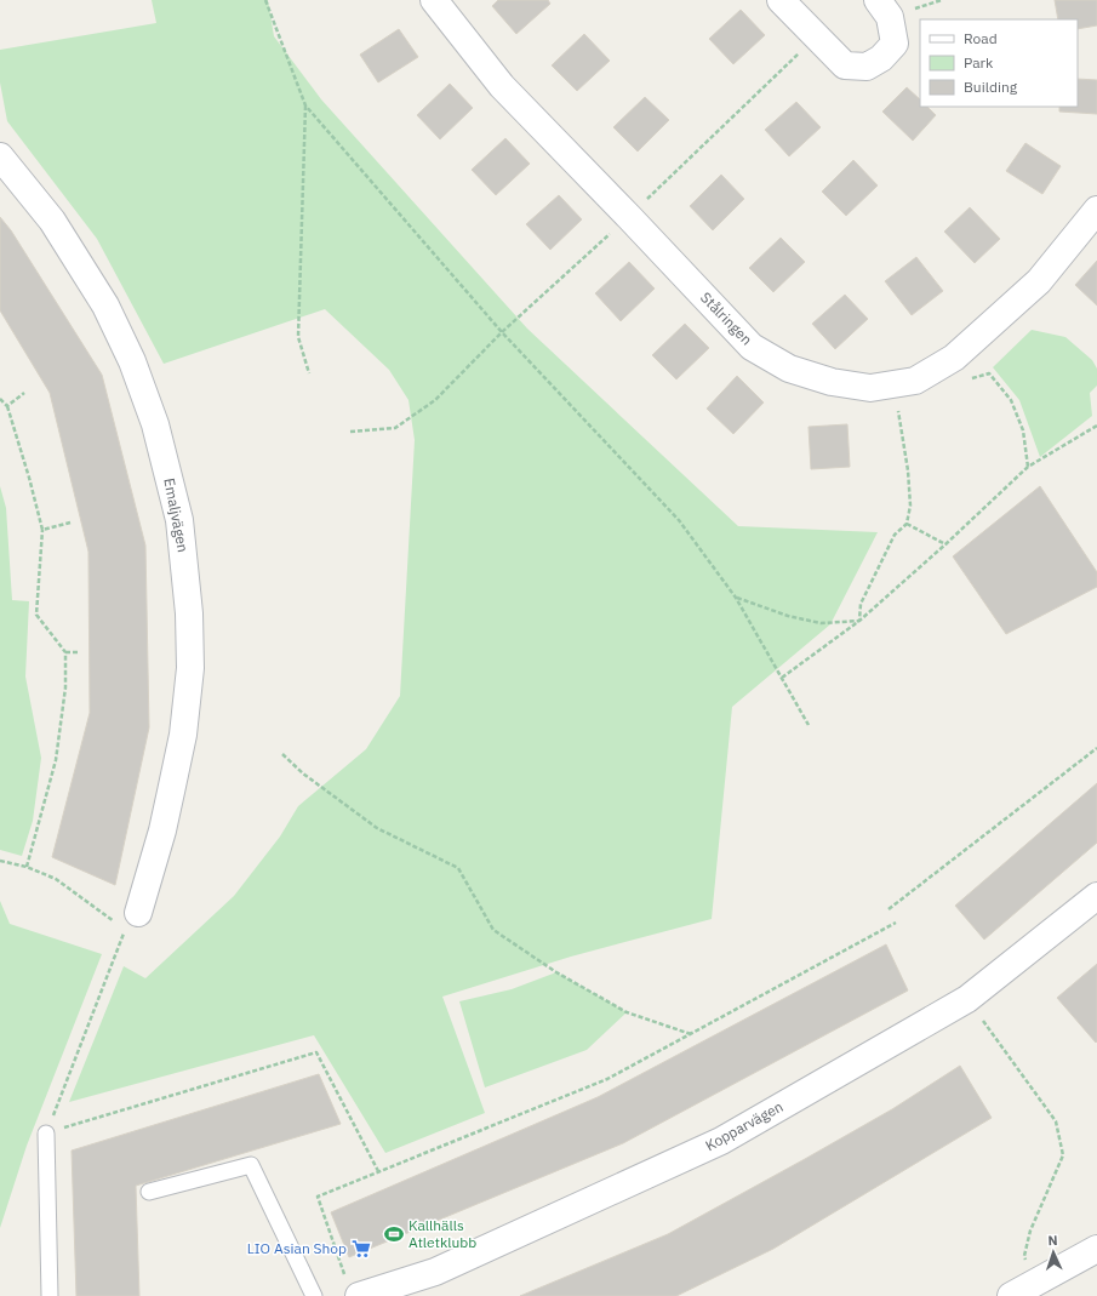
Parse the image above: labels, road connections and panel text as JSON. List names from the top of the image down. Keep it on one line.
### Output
{"streets":{"street":["Stålringen","Emaljvägen","Kopparvägen"]},"places":{"sports":["Kallhälls Atletklubb"],"supermarket":["LIO Asian Shop"]},"legend":["Road","Park","Building"],"north":"top"}
